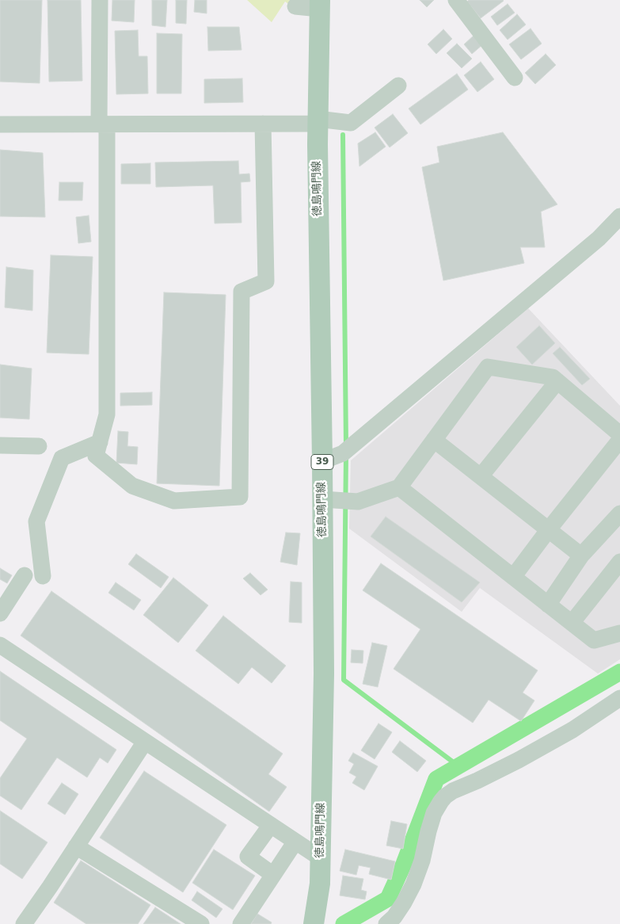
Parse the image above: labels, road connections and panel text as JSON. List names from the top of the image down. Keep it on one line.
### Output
{"streets":{"main road":["徳島鳴門線","39"]}}
